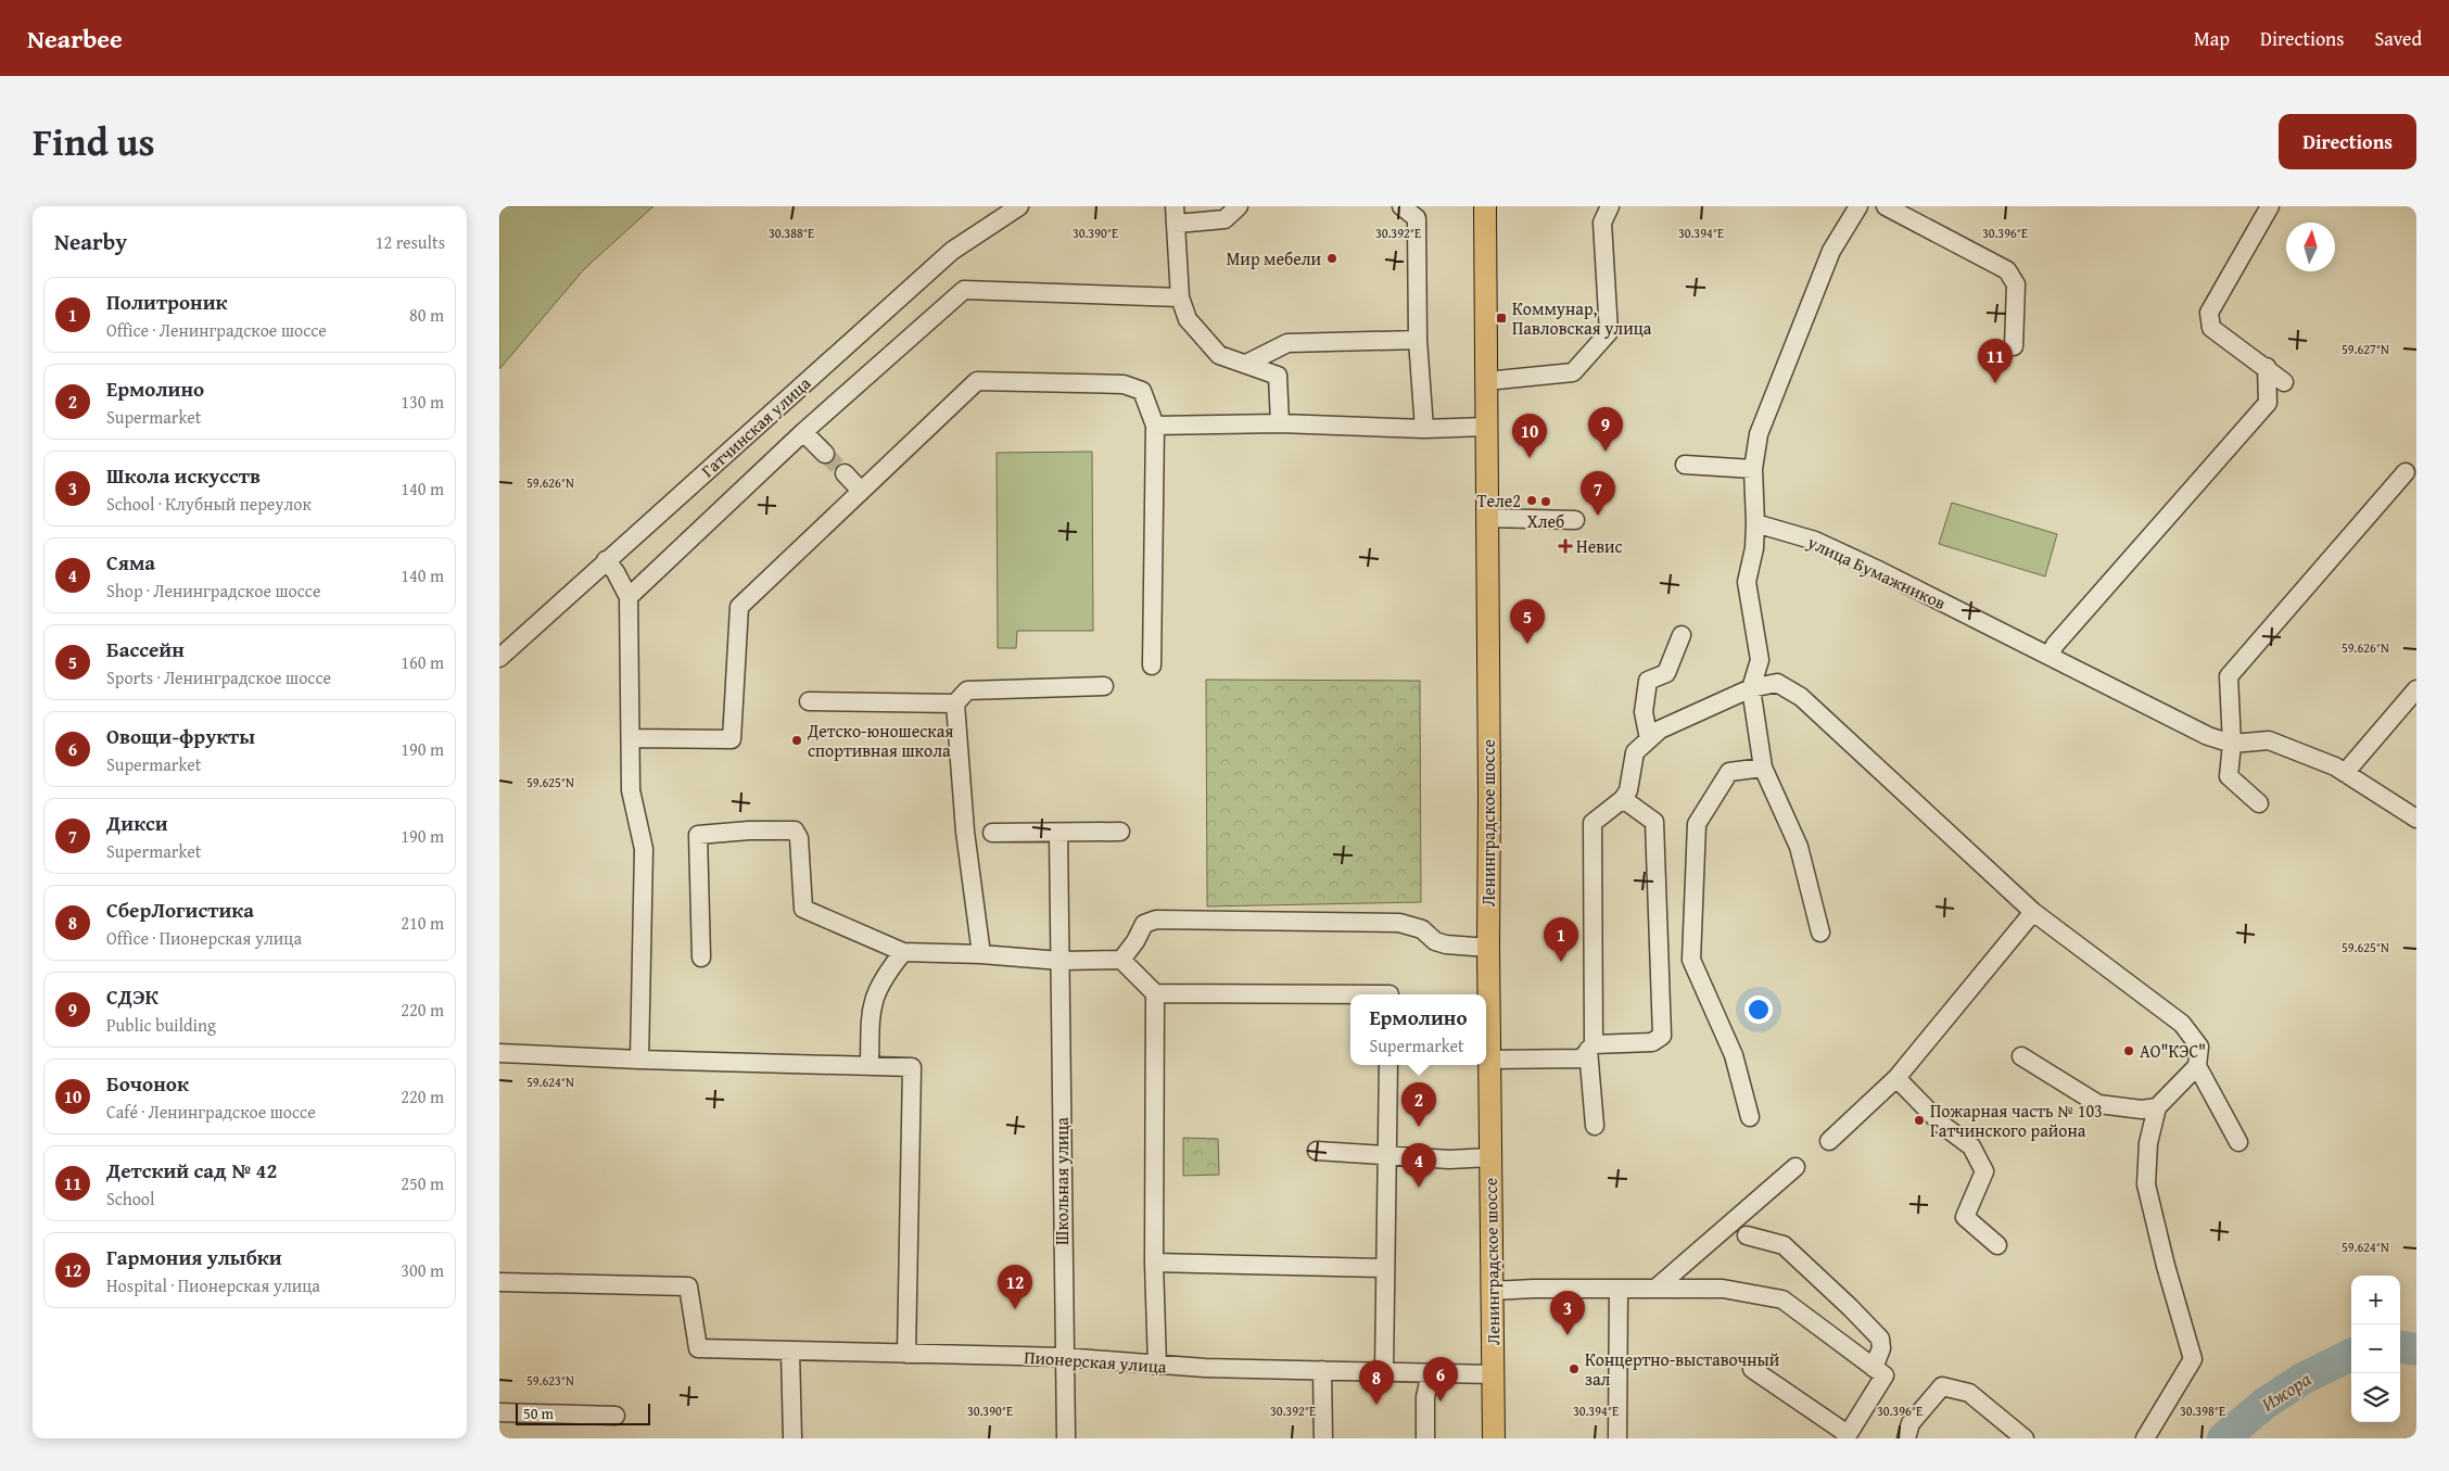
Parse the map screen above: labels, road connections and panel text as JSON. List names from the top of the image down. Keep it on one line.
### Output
{"streets":{"main road":["Ленинградское шоссе"],"street":["Гатчинская улица","улица Бумажников","Школьная улица","Пионерская улица"]},"crossings":[["Ленинградское шоссе","Пионерская улица"],["Школьная улица","Пионерская улица"]],"water":["Ижора"],"places":{"other":["Мир мебели","Теле2","Хлеб","Детско-юношеская спортивная школа","АО\"КЭС\"","Пожарная часть № 103 Гатчинского района","Концертно-выставочный зал"],"transit":["Коммунар, Павловская улица"],"health":["Невис"]},"scale_bar":"50 m","north":"top","page":{"header":"Nearbee","nav":["Map","Directions","Saved"],"title":"Find us","buttons":"Directions","heading":["Nearby","12 results"],"list":[{"mark":"1","name":"Политроник","note":"Office · Ленинградское шоссе","value":"80 m"},{"mark":"2","name":"Ермолино","note":"Supermarket","value":"130 m"},{"mark":"3","name":"Школа искусств","note":"School · Клубный переулок","value":"140 m"},{"mark":"4","name":"Сяма","note":"Shop · Ленинградское шоссе","value":"140 m"},{"mark":"5","name":"Бассейн","note":"Sports · Ленинградское шоссе","value":"160 m"},{"mark":"6","name":"Овощи-фрукты","note":"Supermarket","value":"190 m"},{"mark":"7","name":"Дикси","note":"Supermarket","value":"190 m"},{"mark":"8","name":"СберЛогистика","note":"Office · Пионерская улица","value":"210 m"},{"mark":"9","name":"СДЭК","note":"Public building","value":"220 m"},{"mark":"10","name":"Бочонок","note":"Café · Ленинградское шоссе","value":"220 m"},{"mark":"11","name":"Детский сад № 42","note":"School","value":"250 m"},{"mark":"12","name":"Гармония улыбки","note":"Hospital · Пионерская улица","value":"300 m"}],"pins":["11","9","10","7","5","1","2","4","12","3","6","8"],"popup":["Ермолино","Supermarket"],"map_buttons":["+","−"],"scale":"50 m"},"coordinates":["30.388°E","30.390°E","30.392°E","30.394°E","30.396°E","59.627°N","59.626°N","59.625°N","59.624°N","59.623°N","30.398°E"]}
